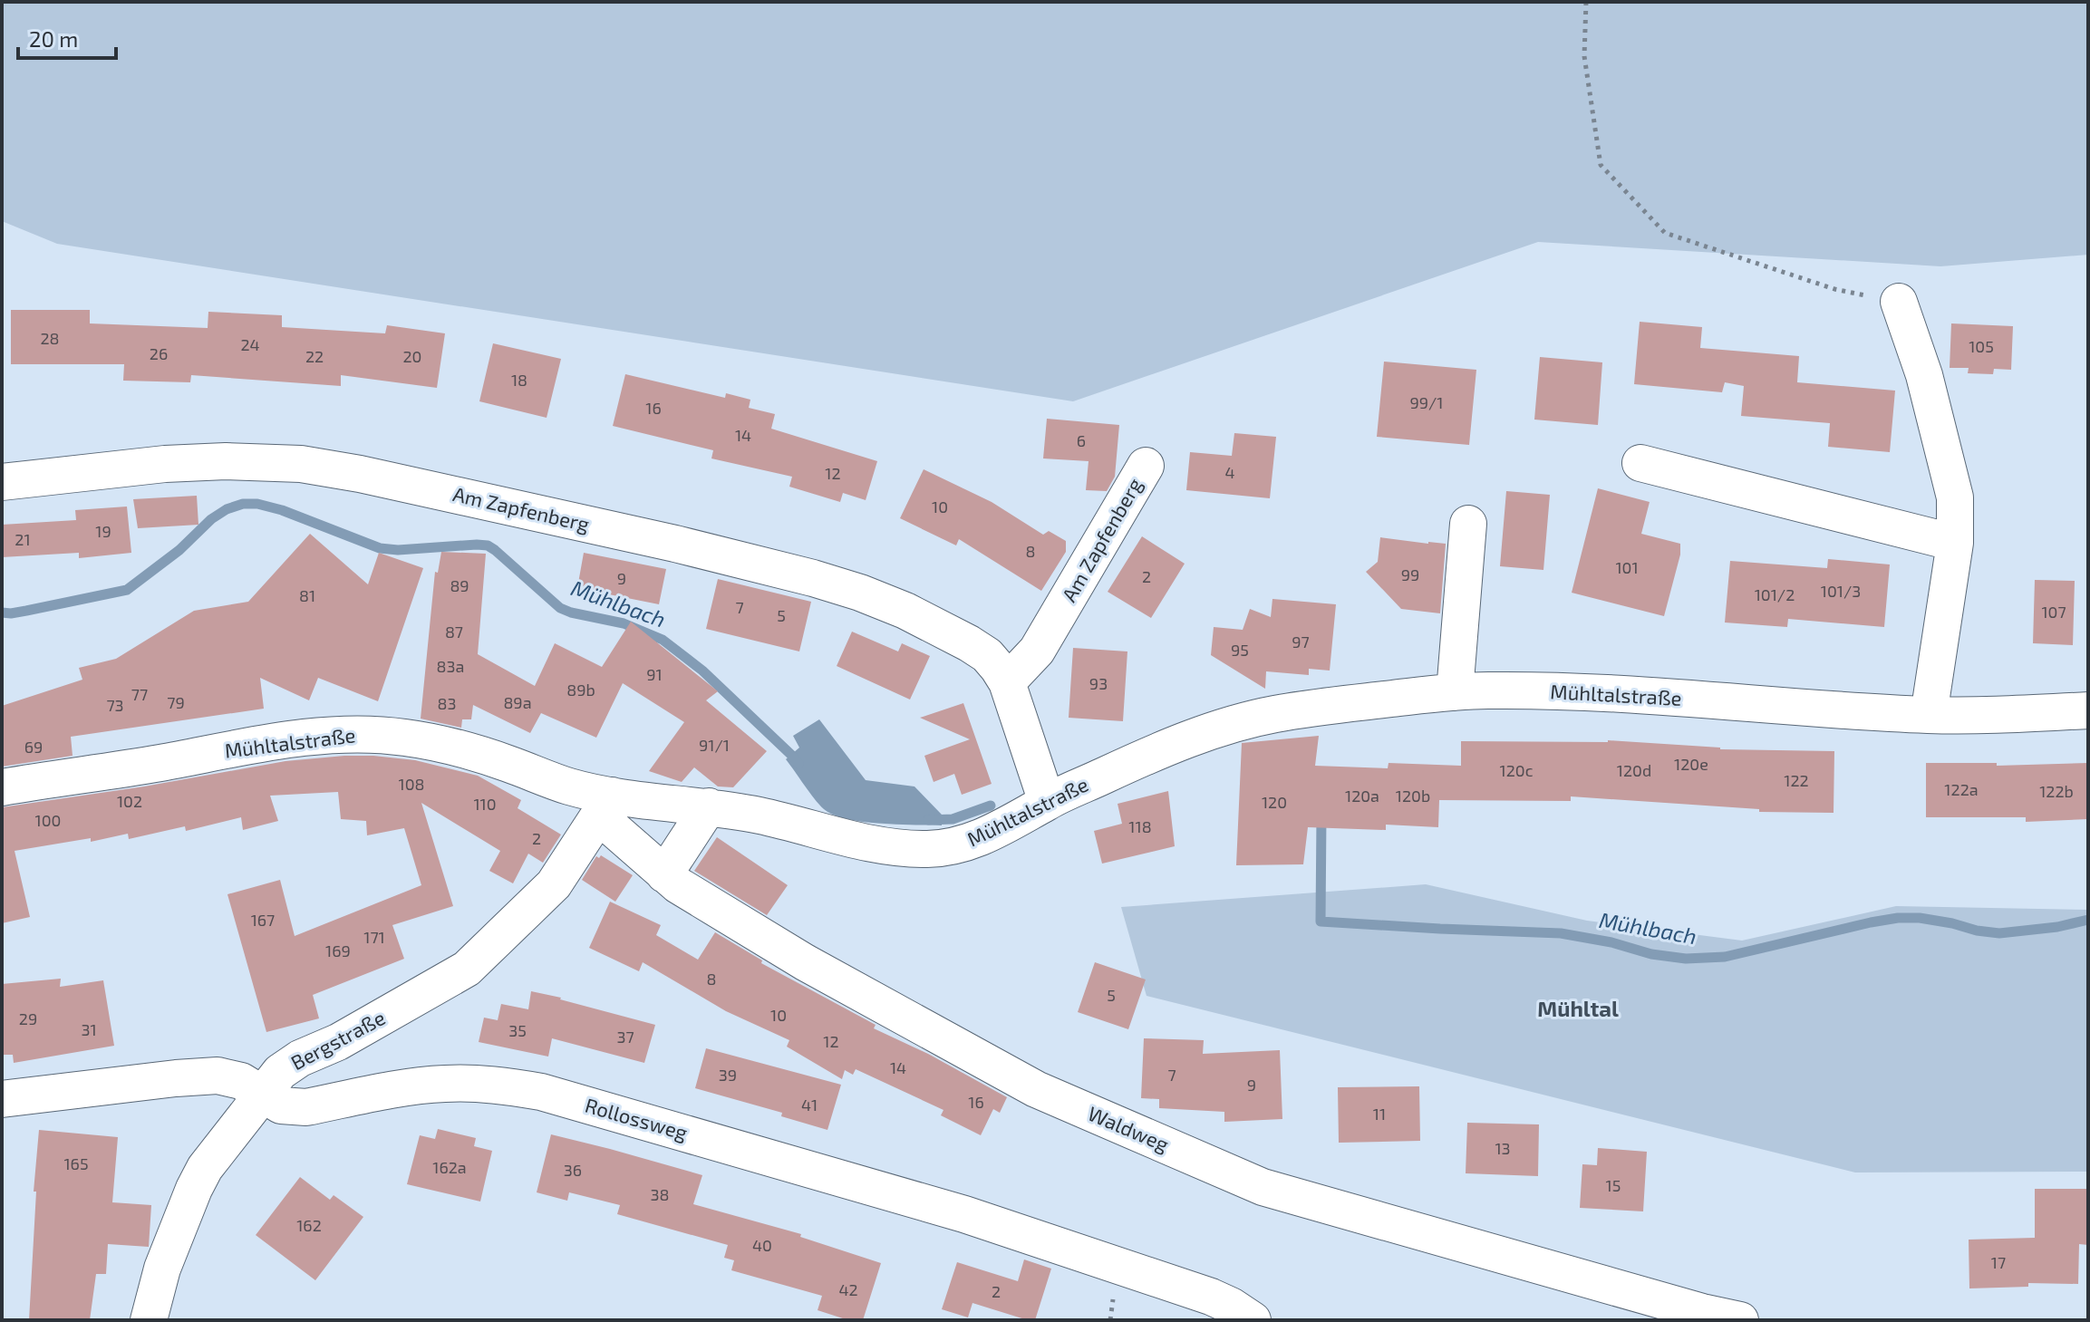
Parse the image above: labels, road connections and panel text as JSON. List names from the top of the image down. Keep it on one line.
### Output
{"streets":{"street":["Am Zapfenberg","Mühltalstraße","Bergstraße","Rollossweg","Waldweg"]},"crossings":[["Am Zapfenberg","Mühltalstraße"],["Mühltalstraße","Bergstraße"],["Mühltalstraße","Waldweg"],["Bergstraße","Rollossweg"],["Bergstraße","Waldweg"]],"districts":["Mühltal"],"water":["Mühlbach"],"house_numbers":["28","24","105","26","22","20","18","99/1","16","14","6","4","12","10","19","21","8","101","99","2","9","89","101/3","101/2","81","7","107","5","87","97","95","83a","91","93","89b","77","79","89a","83","73","91/1","69","120e","120c","120d","122","108","122a","122b","120a","120b","102","120","110","100","118","2","167","171","169","8","5","10","29","31","35","37","12","14","39","7","9","16","41","11","13","165","162a","36","15","38","162","40","17","42","2"],"scale_bar":"20 m"}
